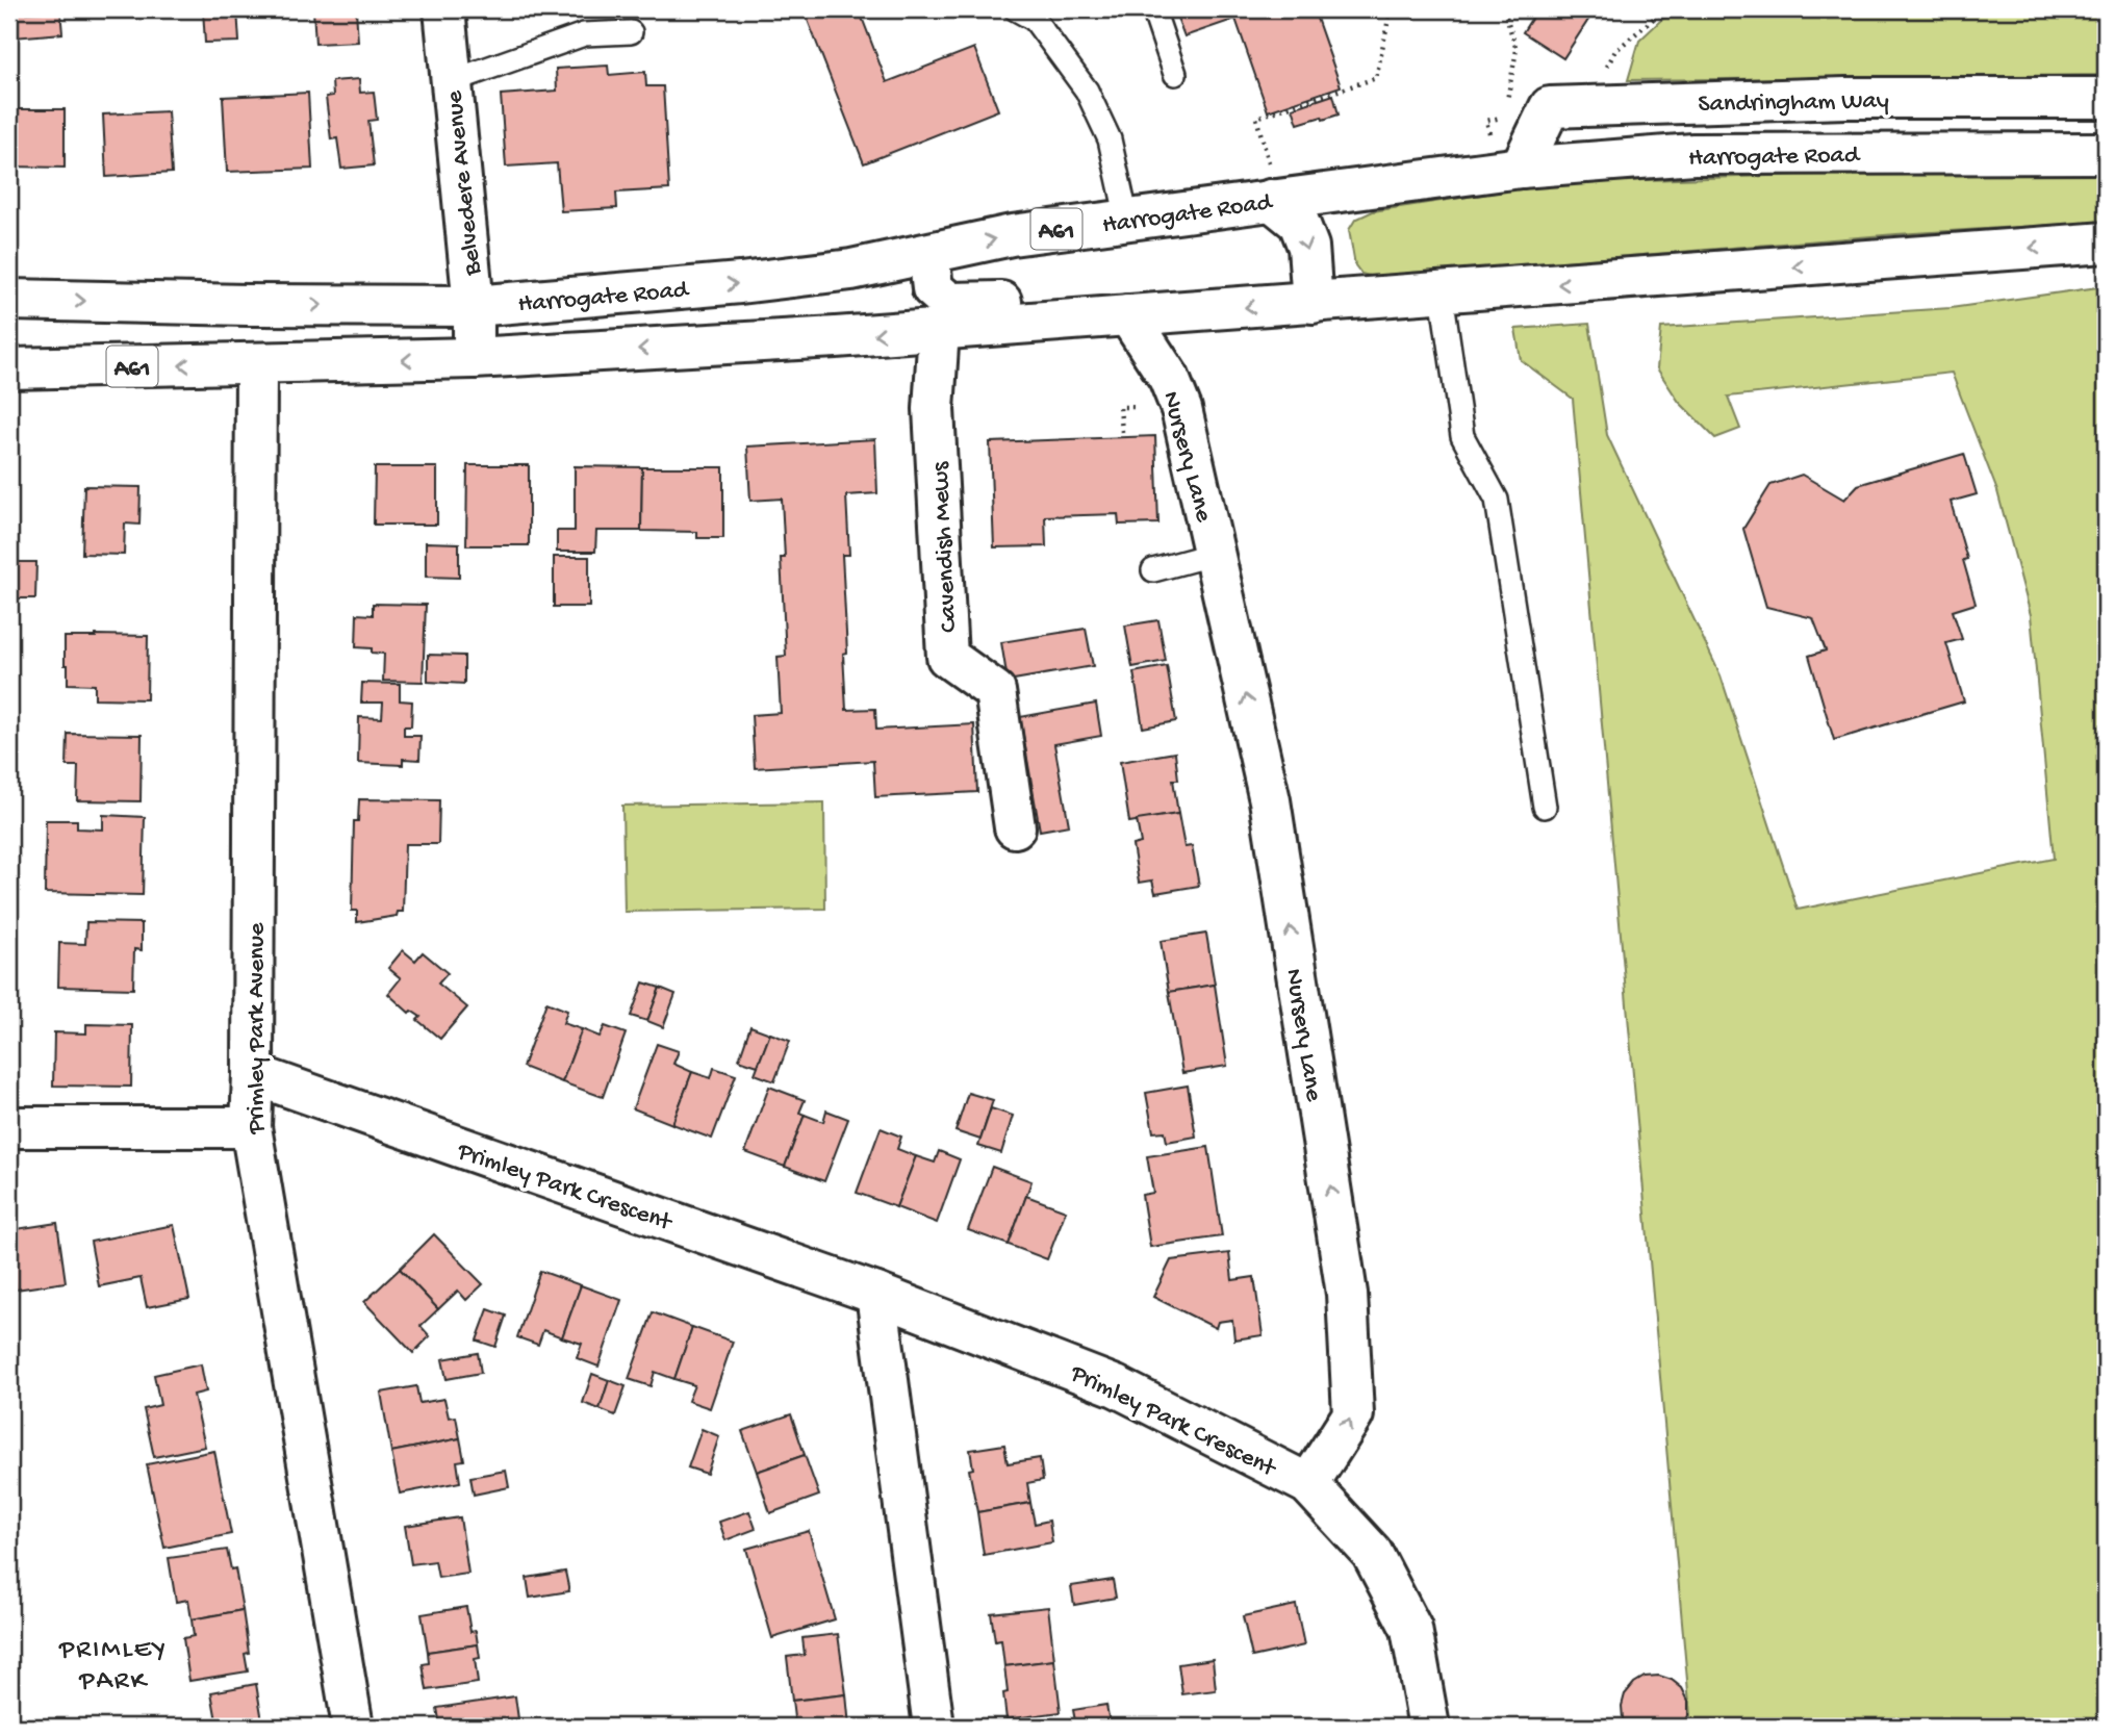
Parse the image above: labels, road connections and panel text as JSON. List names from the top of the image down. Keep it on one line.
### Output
{"streets":{"main road":["Sandringham Way","Harrogate Road","Belvedere Avenue","A61","Nursery Lane","Cavendish Mews","Primley Park Avenue","Primley Park Crescent"]},"crossings":[["Sandringham Way","Harrogate Road"],["Harrogate Road","Belvedere Avenue"],["Belvedere Avenue","A61"],["A61","Nursery Lane"],["A61","Cavendish Mews"],["A61","Primley Park Avenue"],["Nursery Lane","Primley Park Crescent"],["Primley Park Avenue","Primley Park Crescent"]],"one_way":["Nursery Lane"],"districts":["PRIMLEY PARK"]}
